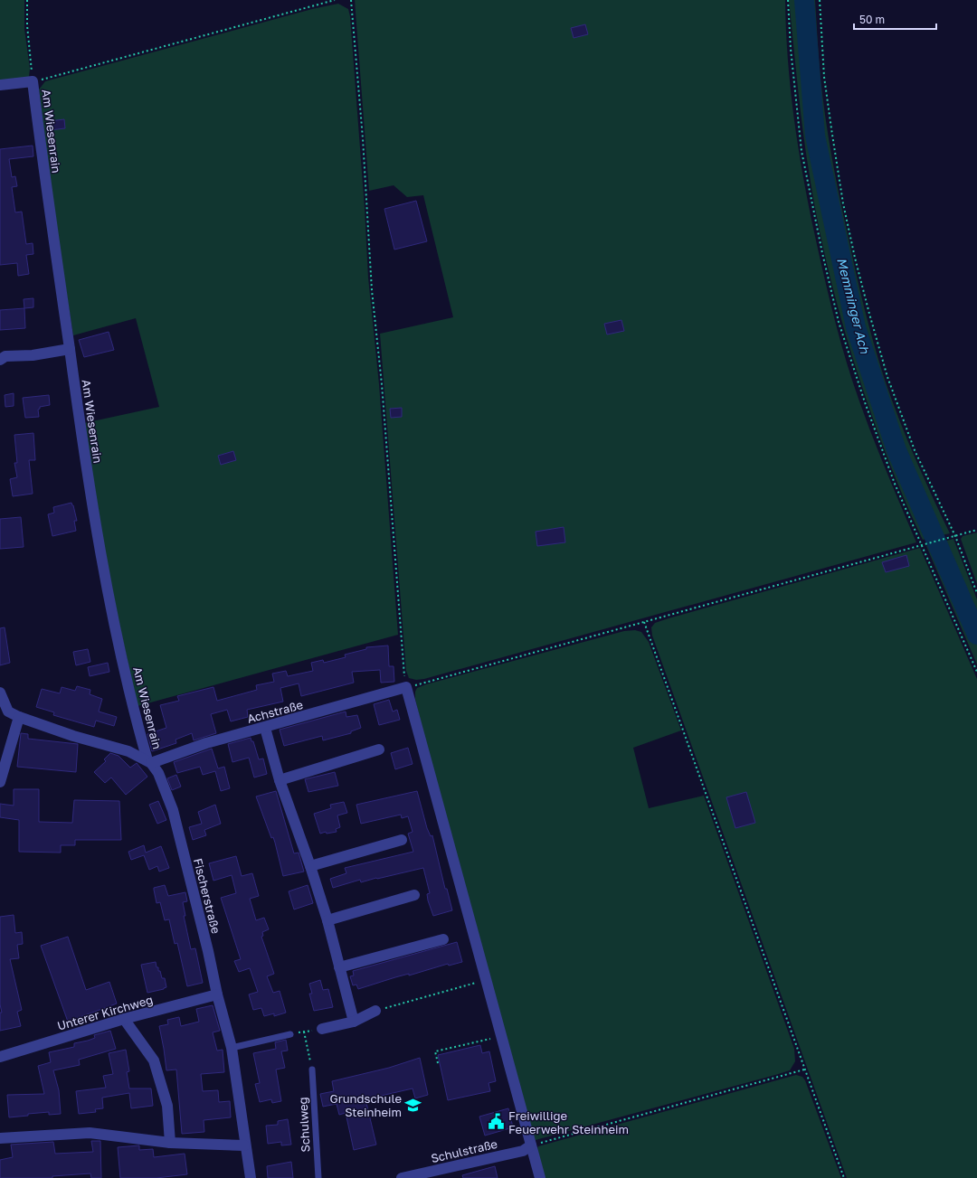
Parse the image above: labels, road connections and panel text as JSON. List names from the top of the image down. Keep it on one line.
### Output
{"streets":{"street":["Am Wiesenrain","Achstraße","Fischerstraße","Unterer Kirchweg","Schulstraße"],"lane":["Schulweg"]},"crossings":[["Am Wiesenrain","Achstraße"],["Am Wiesenrain","Fischerstraße"],["Achstraße","Fischerstraße"],["Fischerstraße","Unterer Kirchweg"]],"water":["Memminger Ach"],"places":{"school or university":["Grundschule Steinheim"],"public building":["Freiwillige Feuerwehr Steinheim"]},"scale_bar":"50 m"}
